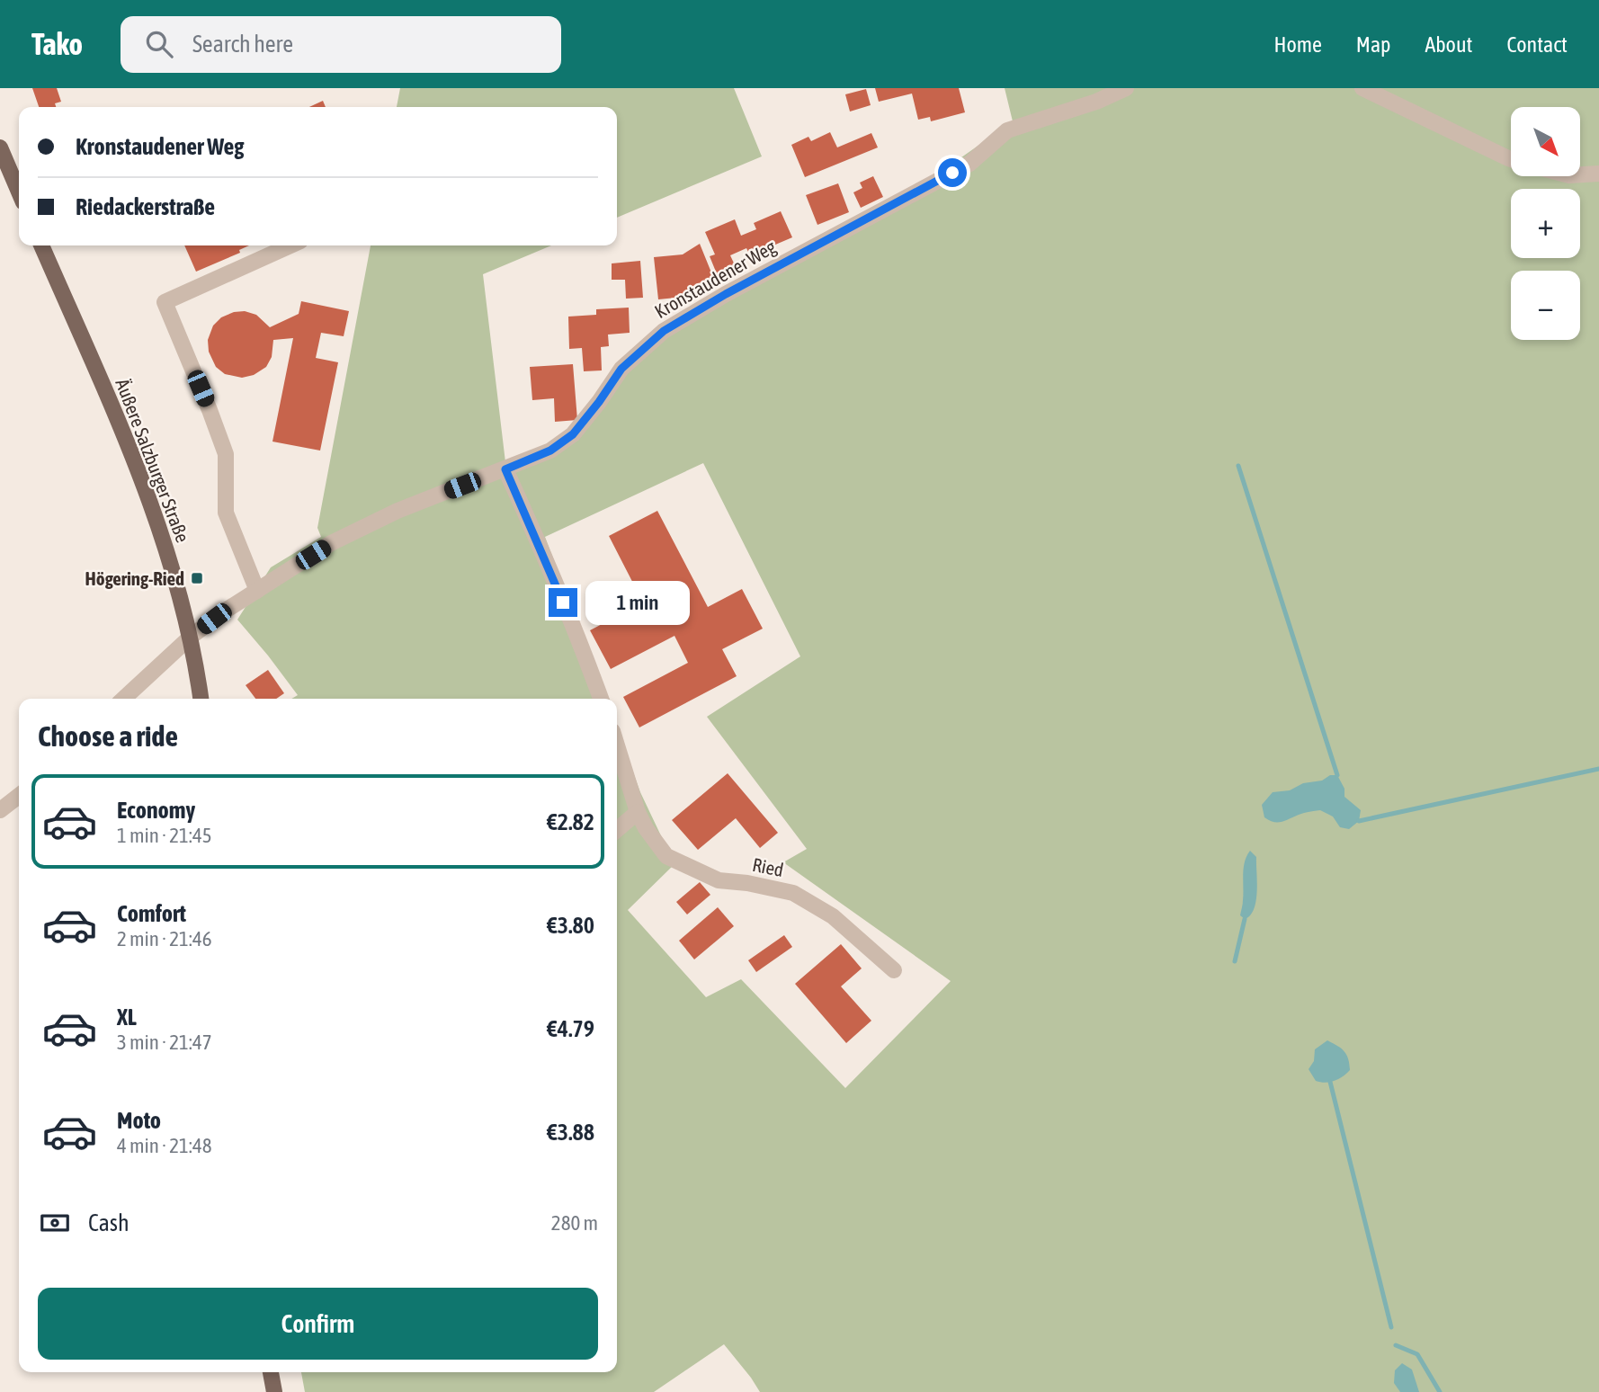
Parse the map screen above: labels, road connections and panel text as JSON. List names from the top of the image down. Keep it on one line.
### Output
{"streets":{"main road":["Äußere Salzburger Straße"],"street":["Kronstaudener Weg","Ried"]},"crossings":[["Kronstaudener Weg","Äußere Salzburger Straße"]],"places":{"transit":["Högering-Ried"]},"north":"bottom right","page":{"header":"Tako","search":"Search here","nav":["Home","Map","About","Contact"],"map_buttons":["+","−"],"banner":["Kronstaudener Weg","Riedackerstraße"],"bubble":"1 min","heading":"Choose a ride","list":[{"name":"Economy","note":"1 min · 21:45","value":"€2.82"},{"name":"Comfort","note":"2 min · 21:46","value":"€3.80"},{"name":"XL","note":"3 min · 21:47","value":"€4.79"},{"name":"Moto","note":"4 min · 21:48","value":"€3.88"}],"pay":["Cash","280 m"],"buttons":"Confirm"}}
